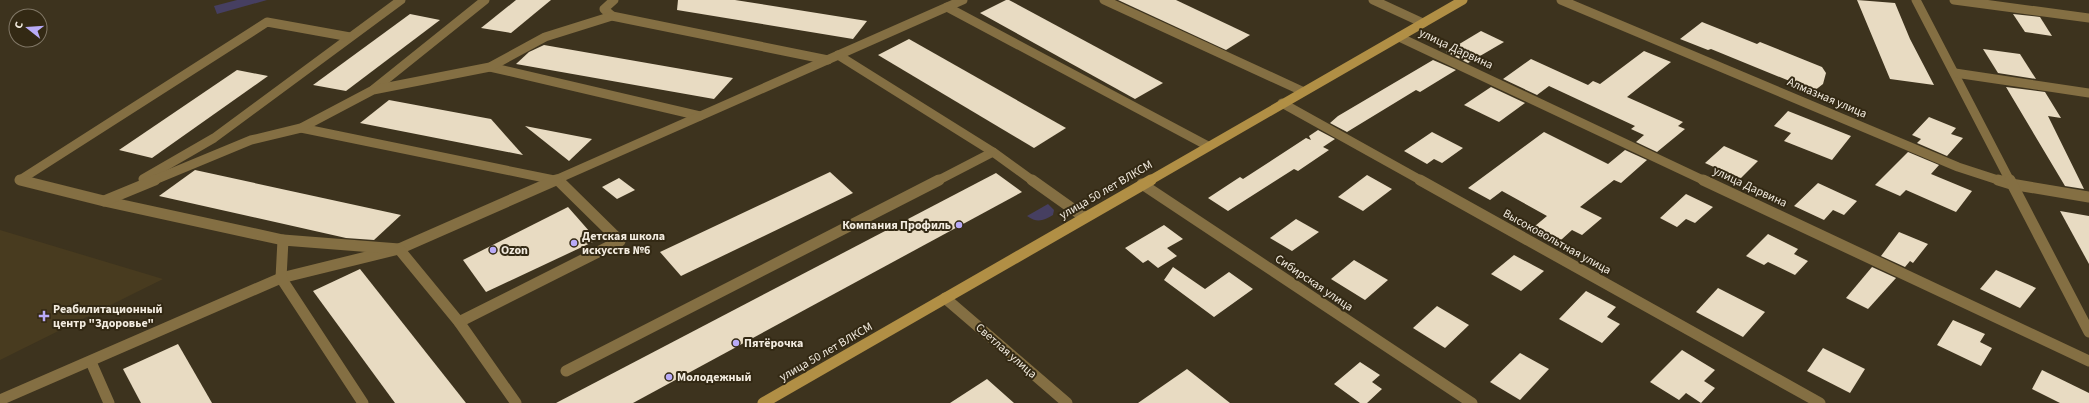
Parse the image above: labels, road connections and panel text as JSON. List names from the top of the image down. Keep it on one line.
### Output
{"streets":{"main road":["улица 50 лет ВЛКСМ"],"street":["улица Дарвина","Алмазная улица","Высоковольтная улица","Сибирская улица","Светлая улица"]},"crossings":[["улица Дарвина","улица 50 лет ВЛКСМ"],["улица 50 лет ВЛКСМ","Высоковольтная улица"],["улица 50 лет ВЛКСМ","Сибирская улица"],["улица 50 лет ВЛКСМ","Светлая улица"]],"places":{"other":["Компания Профиль","Детская школа искусств №6","Ozon","Пятёрочка","Молодежный"],"health":["Реабилитационный центр \"Здоровье\""]},"north":"left"}
